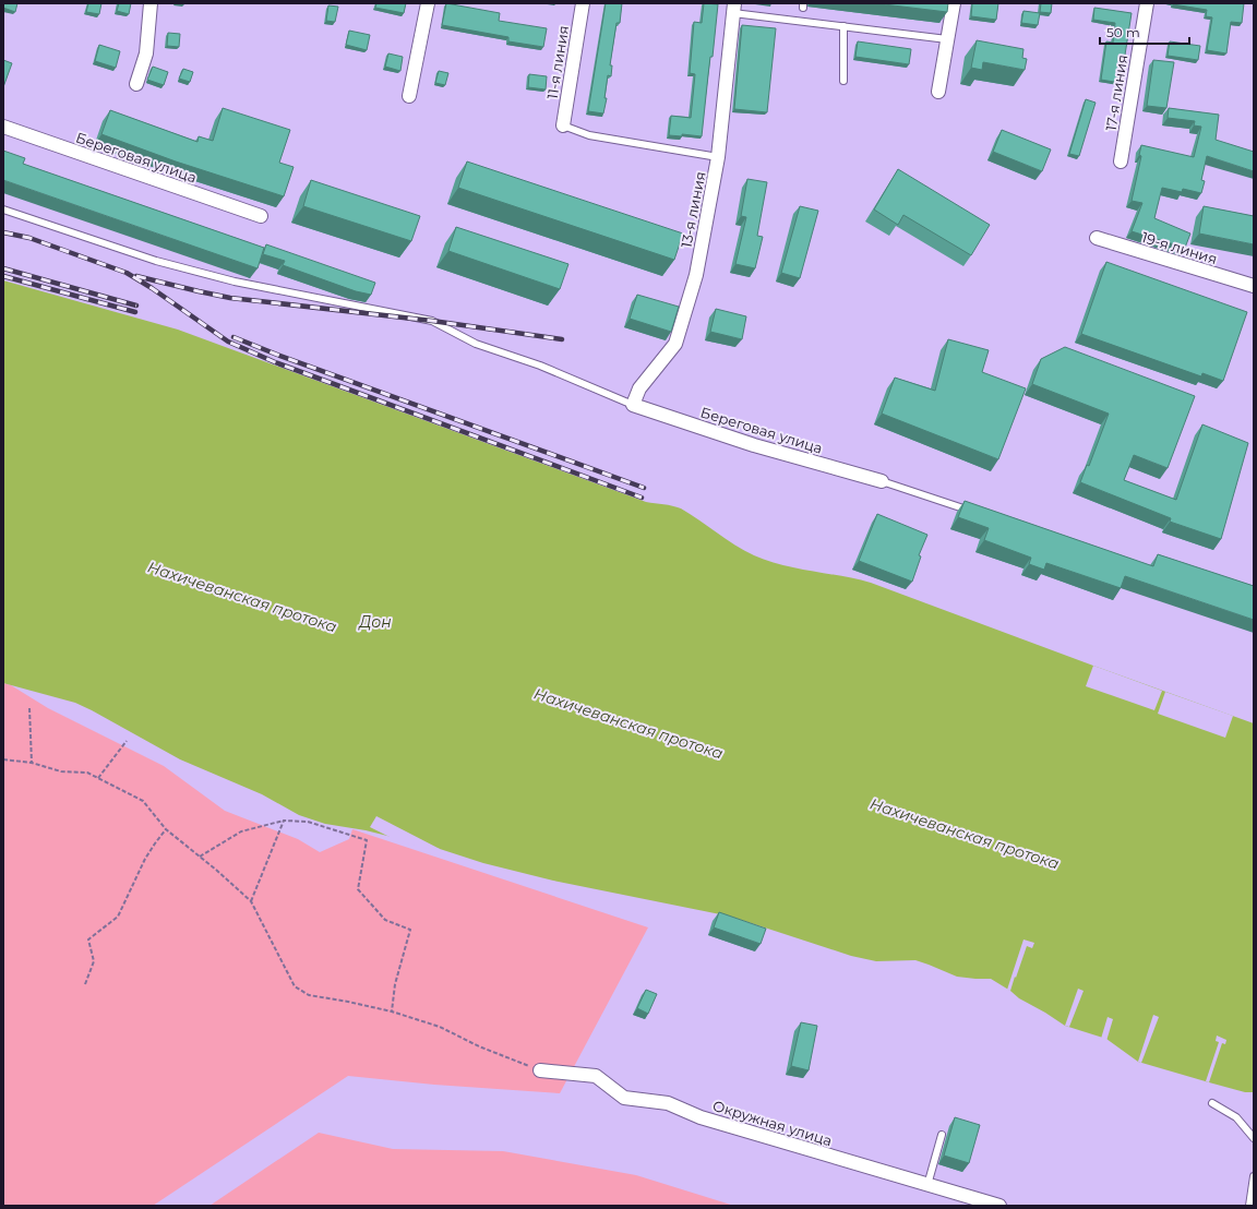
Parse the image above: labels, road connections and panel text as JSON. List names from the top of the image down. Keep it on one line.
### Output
{"streets":{"street":["11-я линия","17-я линия","Береговая улица","13-я линия","19-я линия","Окружная улица"]},"crossings":[["Береговая улица","13-я линия"]],"water":["Нахичеванская протока","Дон"],"scale_bar":"50 m"}
